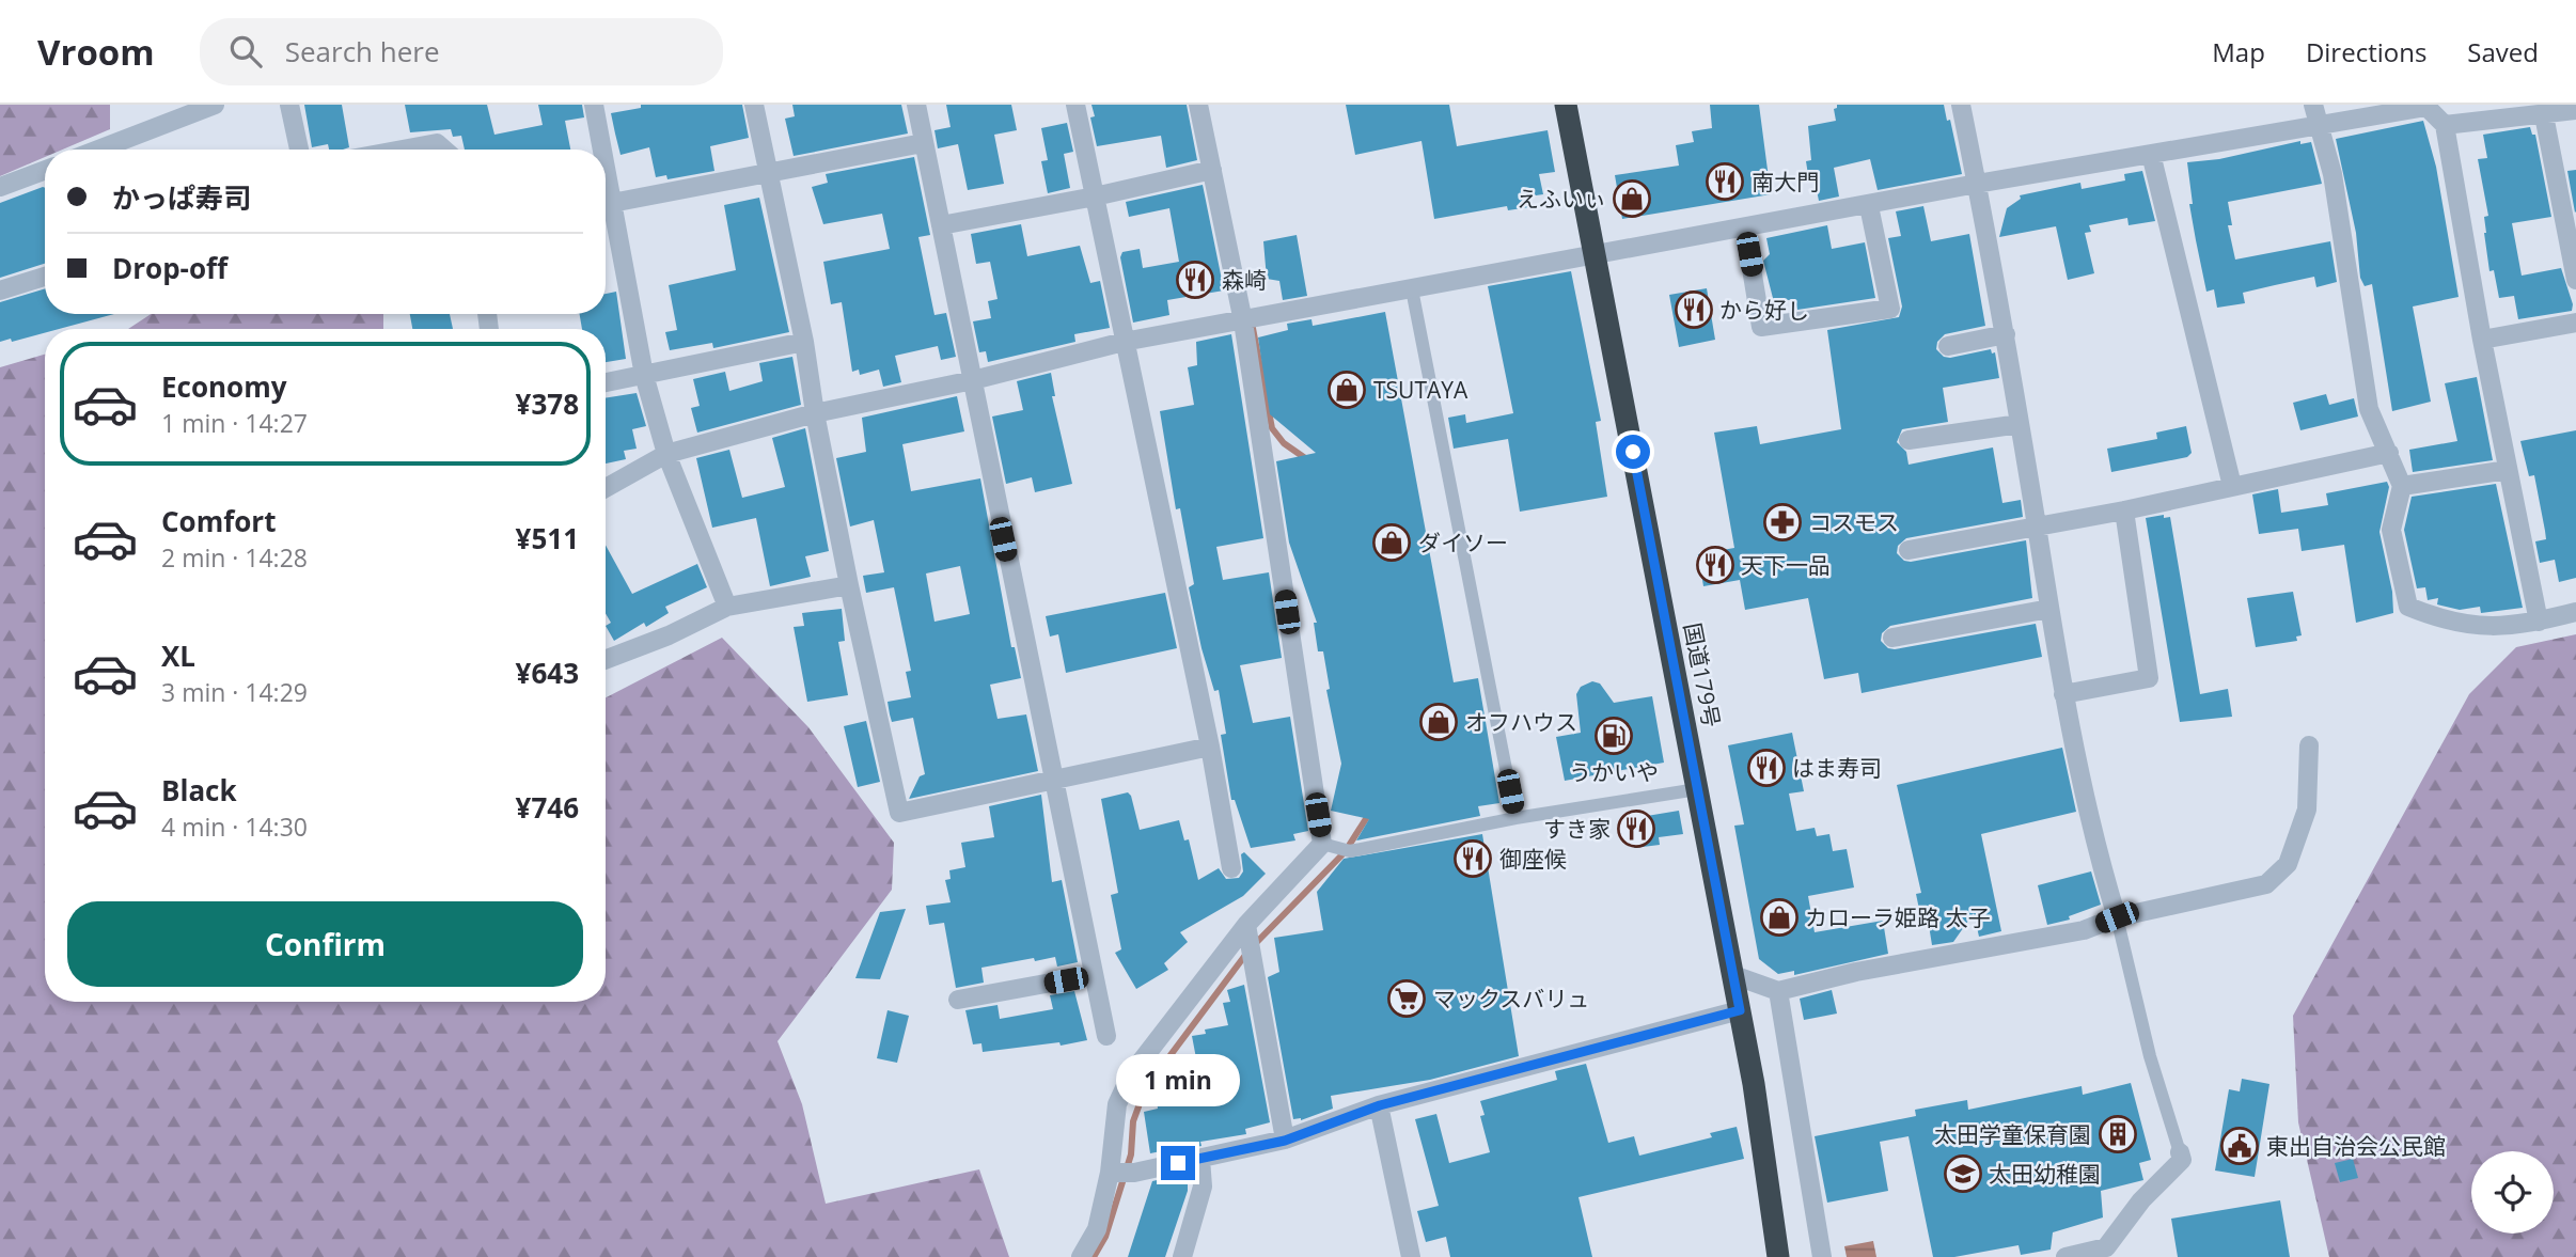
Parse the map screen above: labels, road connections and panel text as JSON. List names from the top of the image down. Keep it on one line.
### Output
{"streets":{"highway":["国道179号"]},"places":{"restaurant":["南大門","森崎","から好し","天下一品","はま寿司","すき家","御座候"],"shop":["えふいぃ","TSUTAYA","ダイソー","オフハウス","カローラ姫路 太子"],"pharmacy":["コスモス"],"fuel station":["うかいや"],"supermarket":["マックスバリュ"],"building":["太田学童保育園"],"public building":["東出自治会公民館"],"school or university":["太田幼稚園"]},"page":{"header":"Vroom","search":"Search here","nav":["Map","Directions","Saved"],"banner":["かっぱ寿司","Drop-off"],"list":[{"name":"Economy","note":"1 min · 14:27","value":"¥378"},{"name":"Comfort","note":"2 min · 14:28","value":"¥511"},{"name":"XL","note":"3 min · 14:29","value":"¥643"},{"name":"Black","note":"4 min · 14:30","value":"¥746"}],"buttons":"Confirm","bubble":"1 min"}}
